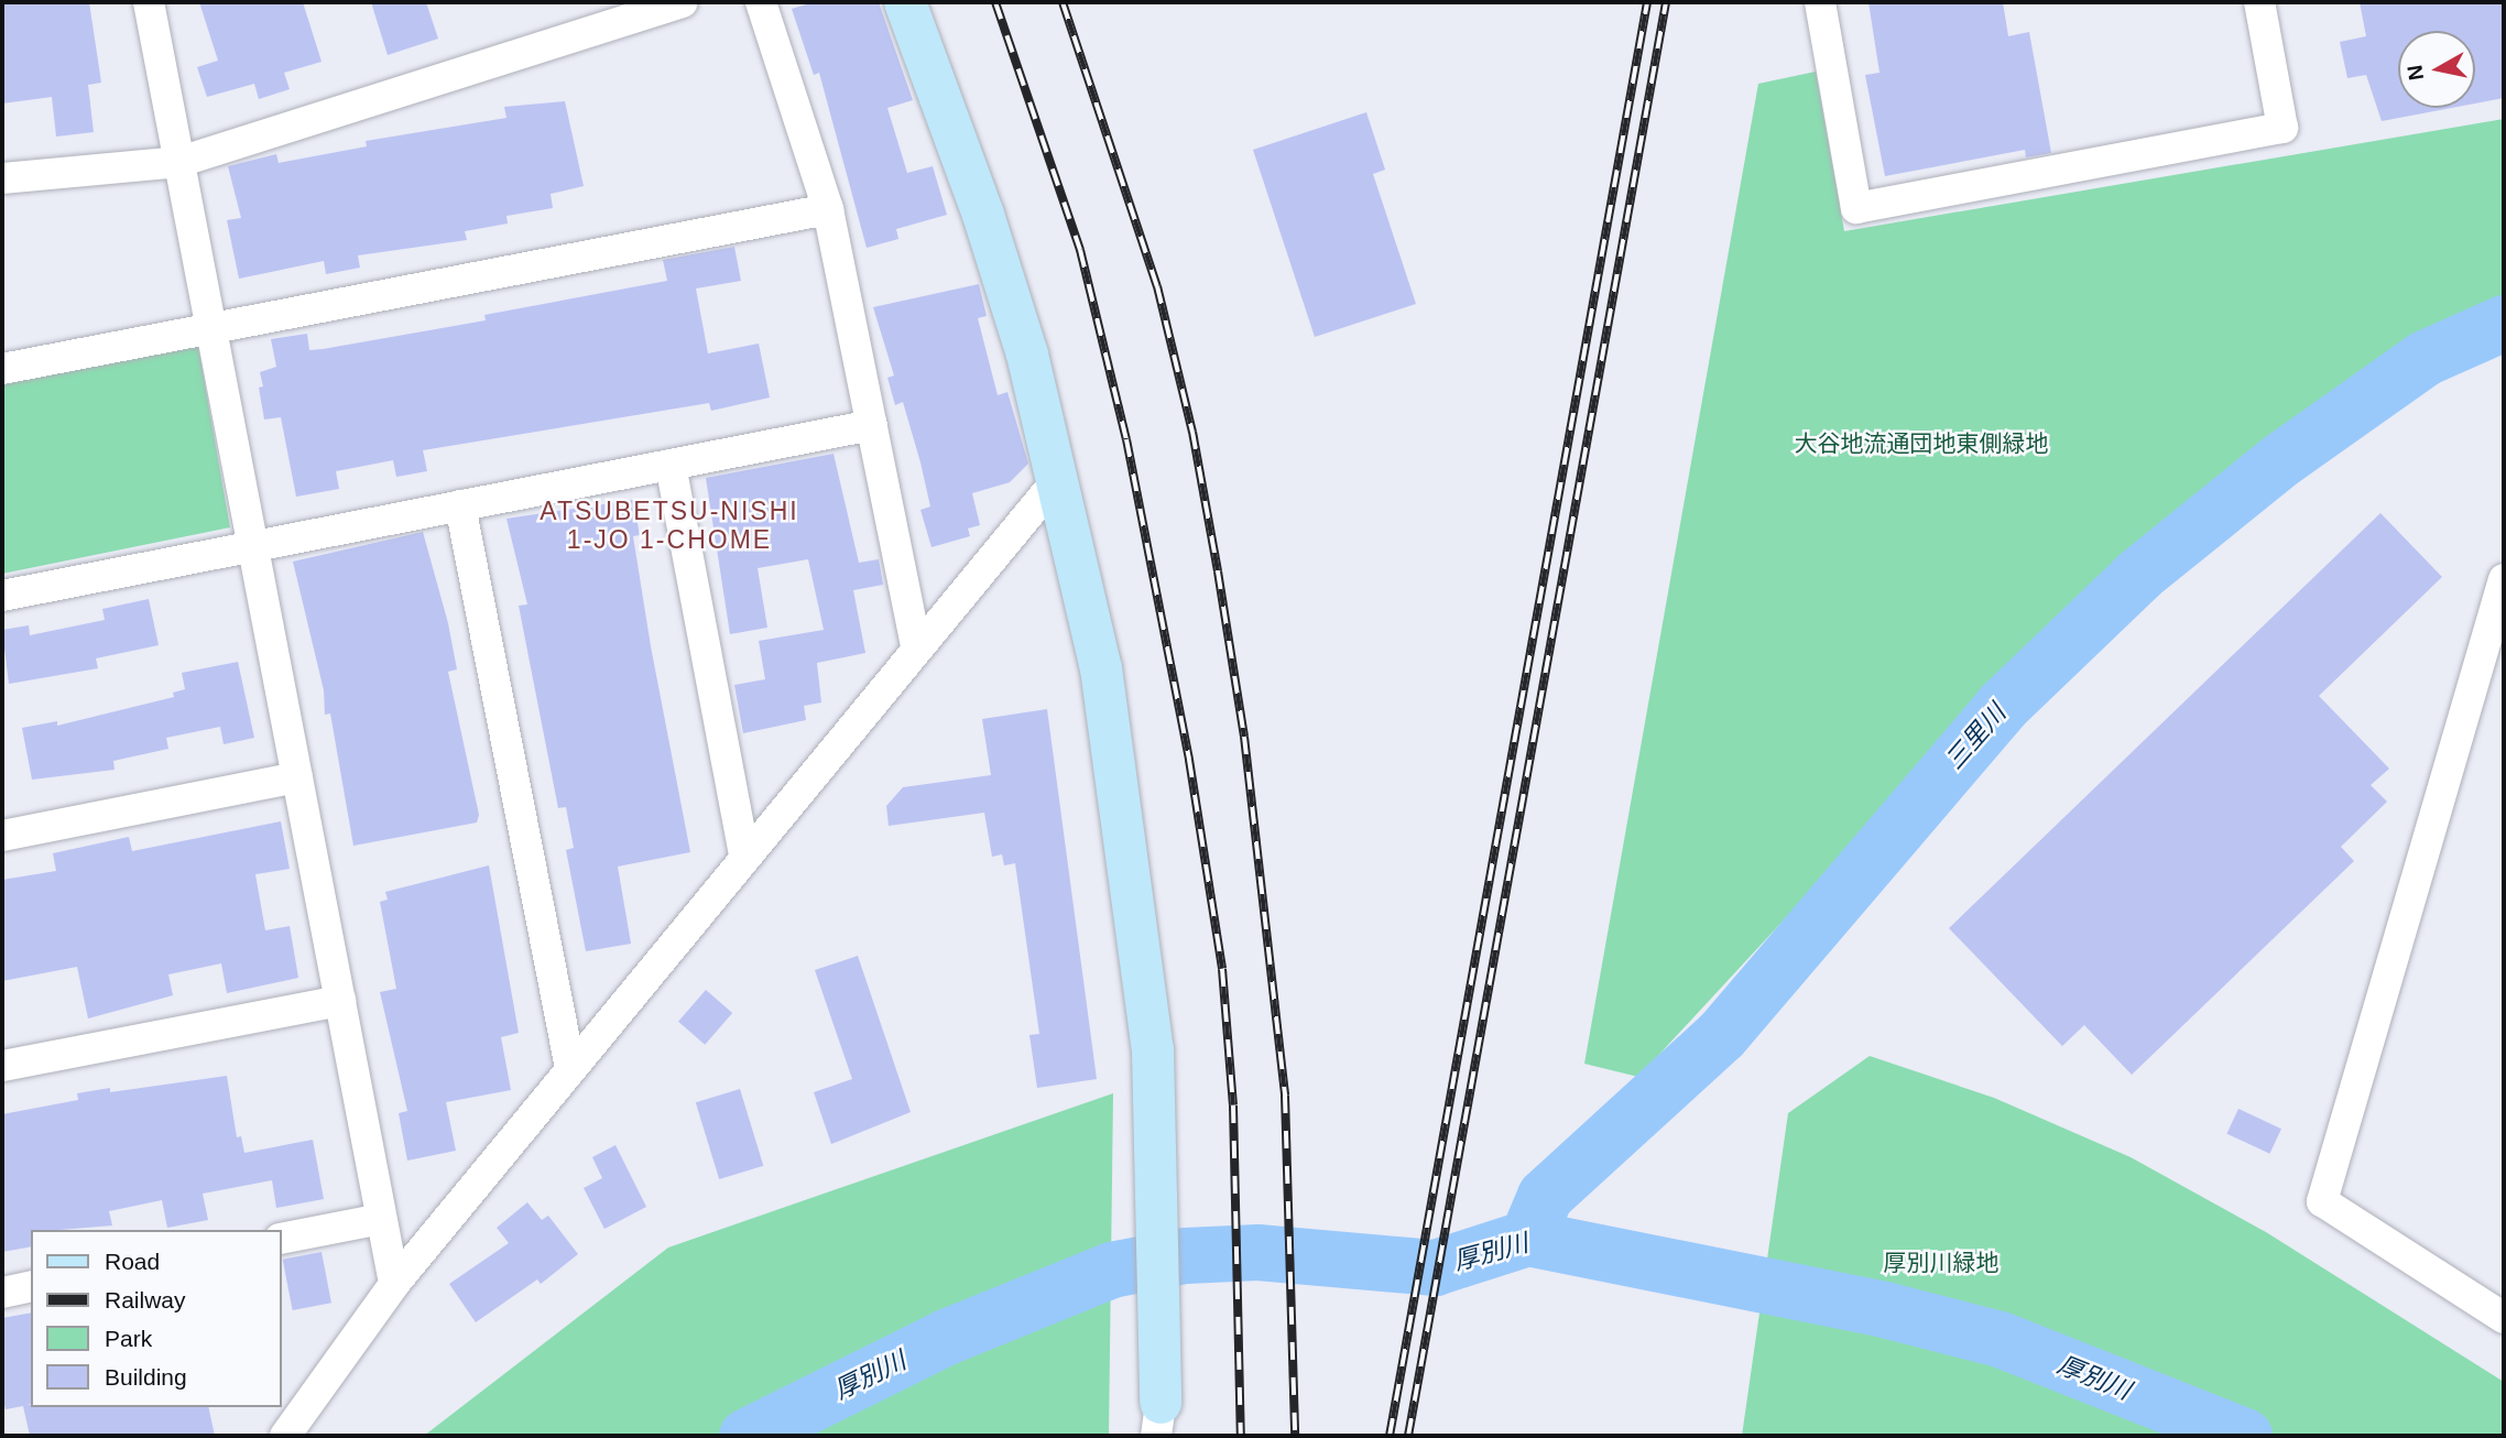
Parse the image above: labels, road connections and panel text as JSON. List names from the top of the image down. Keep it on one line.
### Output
{"districts":["ATSUBETSU-NISHI 1-JO 1-CHOME"],"water":["三里川","厚別川"],"parks":["大谷地流通団地東側緑地","厚別川緑地"],"legend":["Road","Railway","Park","Building"],"north":"left"}
